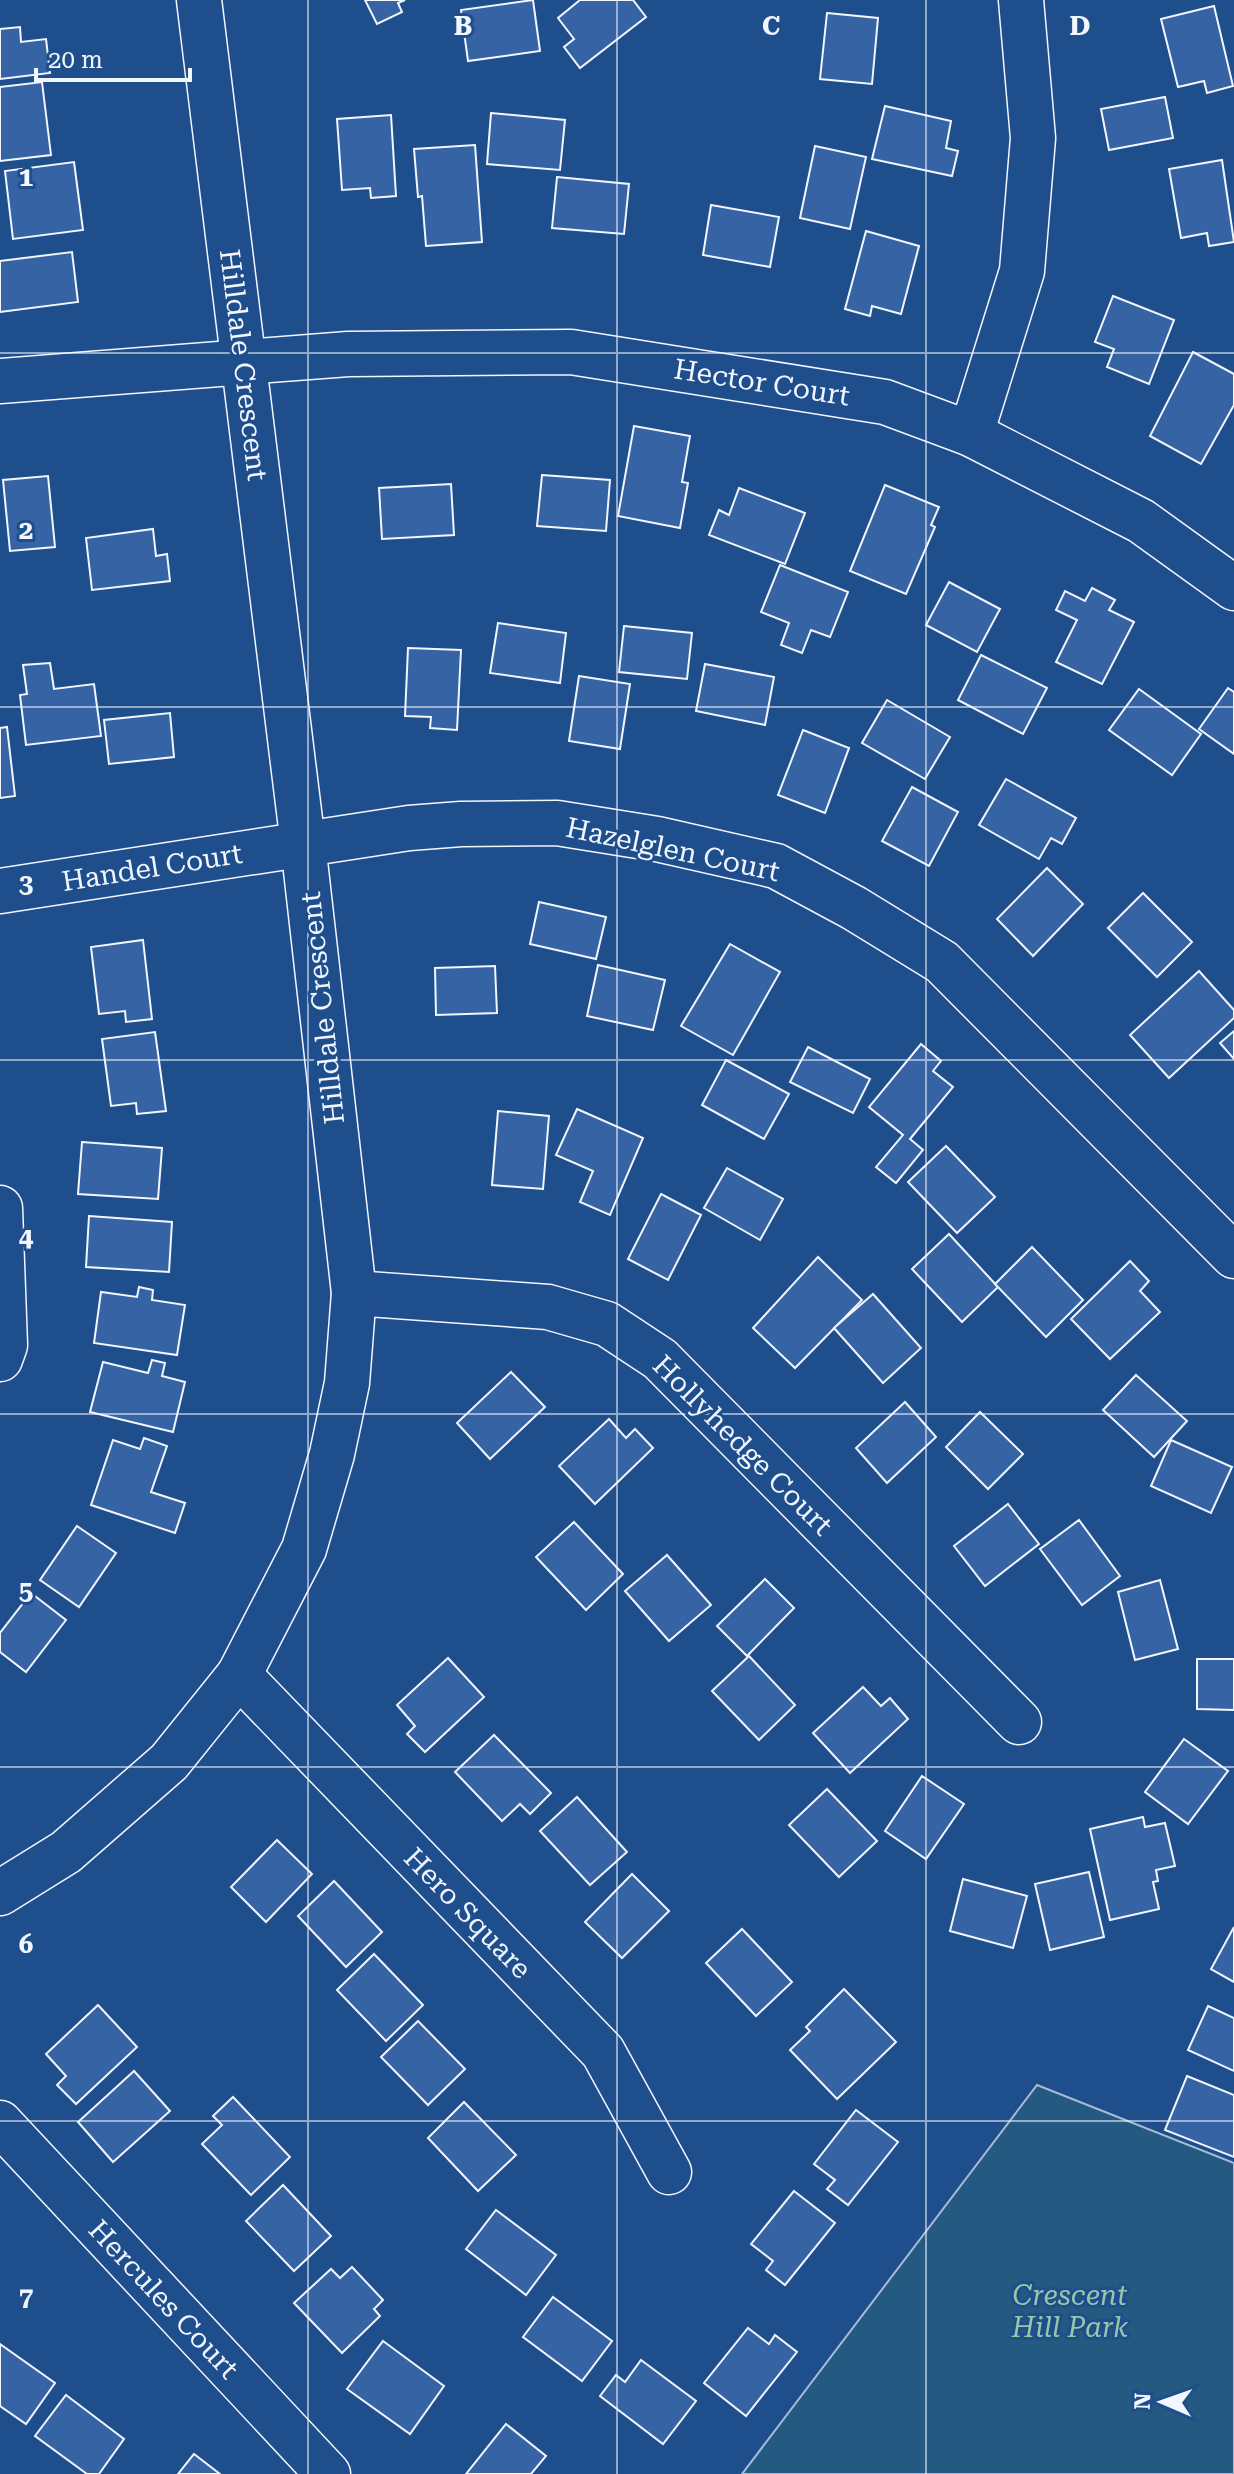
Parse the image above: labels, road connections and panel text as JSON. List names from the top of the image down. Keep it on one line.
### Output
{"streets":{"street":["Hilldale Crescent","Hector Court","Hazelglen Court","Handel Court","Hollyhedge Court","Hero Square","Hercules Court"]},"crossings":[["Hilldale Crescent","Hector Court"],["Hilldale Crescent","Hazelglen Court"],["Hilldale Crescent","Handel Court"],["Hilldale Crescent","Hollyhedge Court"],["Hilldale Crescent","Hero Square"],["Hazelglen Court","Handel Court"]],"parks":["Crescent Hill Park"],"scale_bar":"20 m","north":"left","grid":{"columns":["B","C","D"],"rows":["1","2","3","4","5","6","7"]}}
